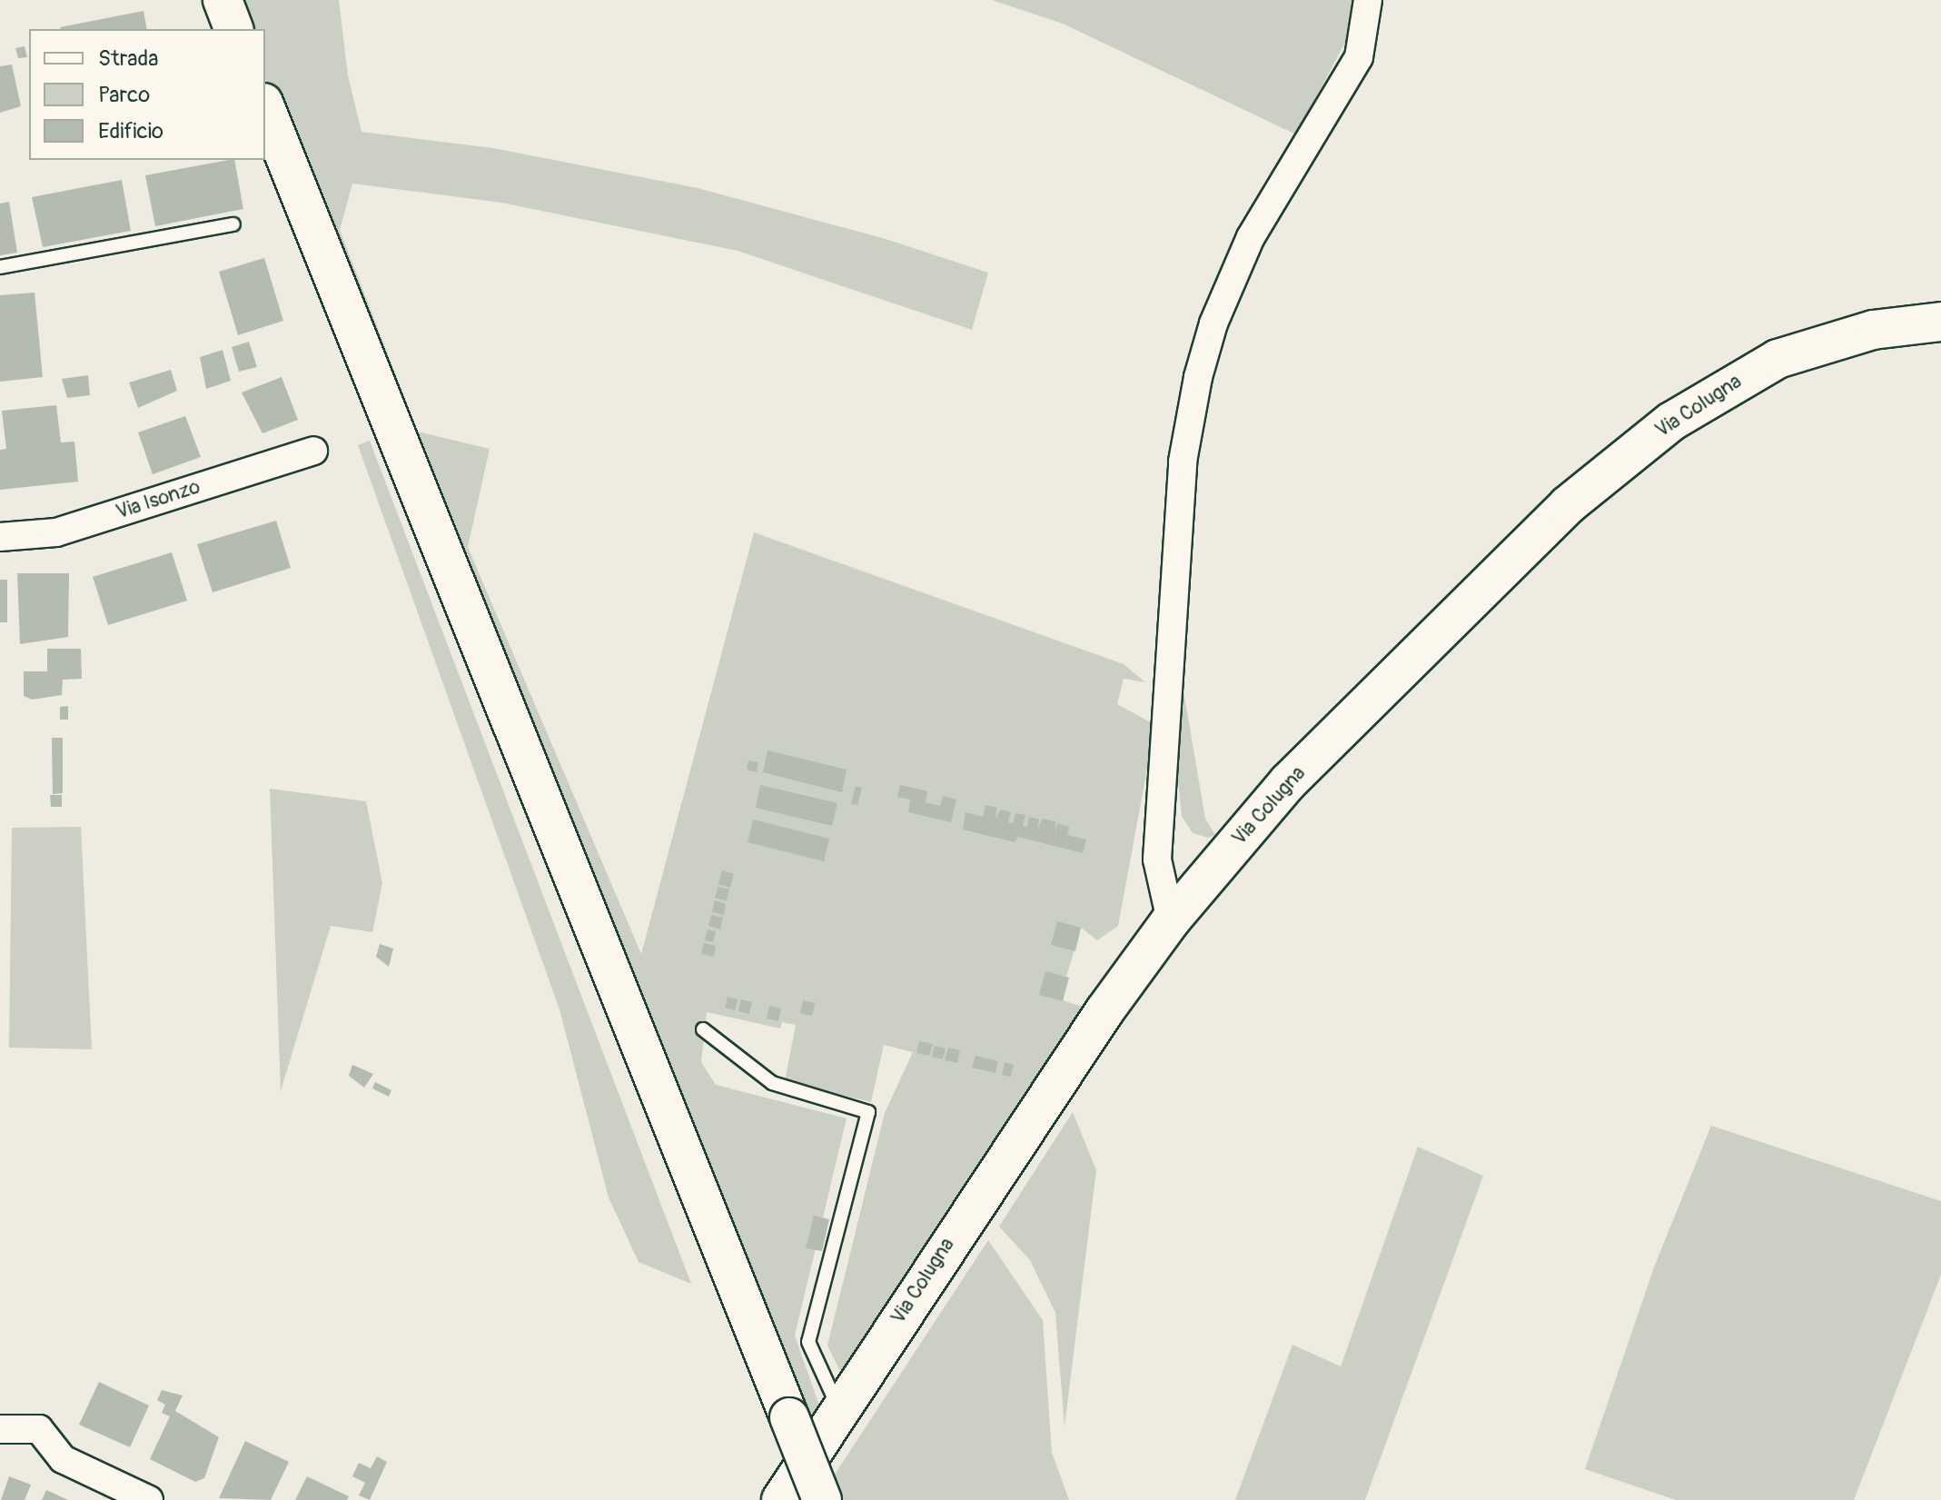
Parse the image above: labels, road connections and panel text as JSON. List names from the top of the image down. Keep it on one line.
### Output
{"streets":{"street":["Via Colugna","Via Isonzo"]},"legend":["Strada","Parco","Edificio"]}
